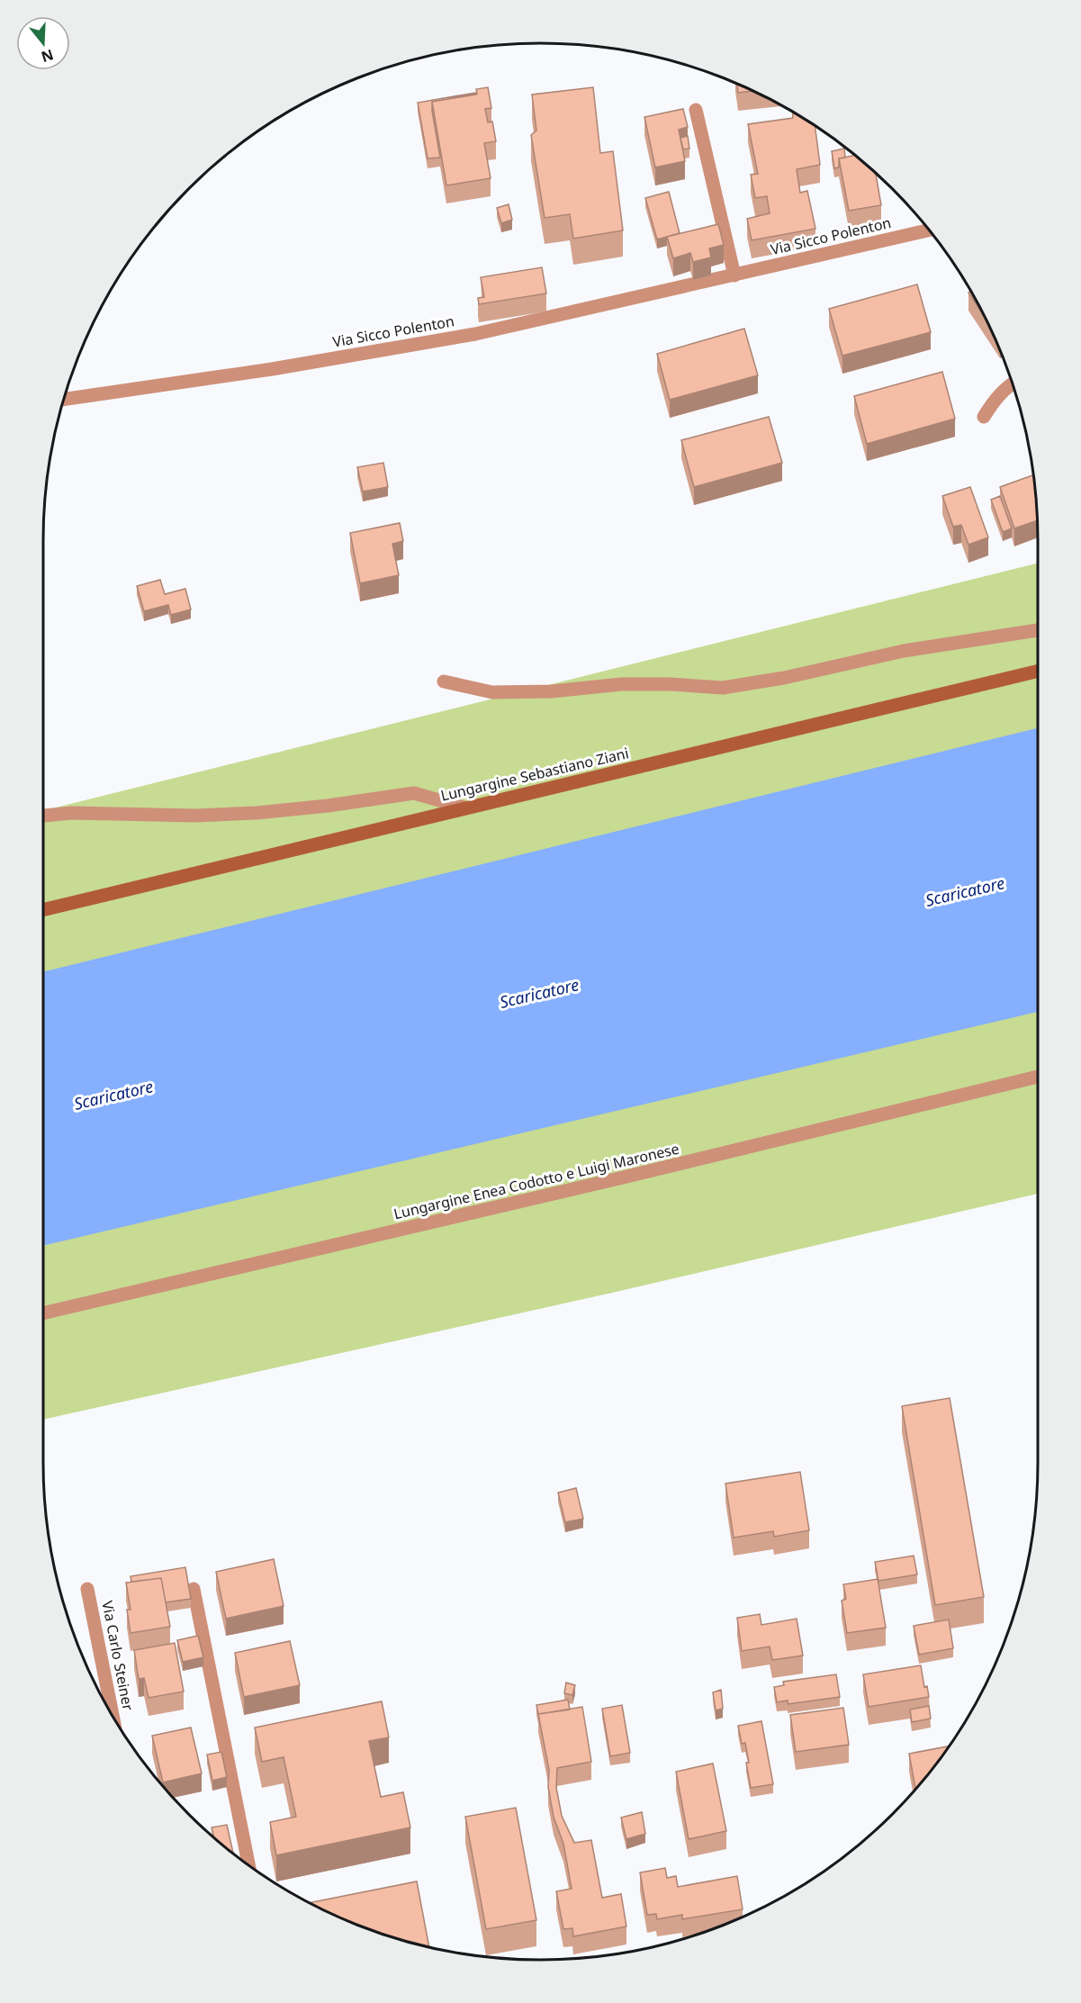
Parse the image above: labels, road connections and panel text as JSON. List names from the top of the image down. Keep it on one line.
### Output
{"streets":{"street":["Via Sicco Polenton","Lungargine Sebastiano Ziani","Lungargine Enea Codotto e Luigi Maronese","Via Carlo Steiner"]},"water":["Scaricatore"],"north":"bottom"}
